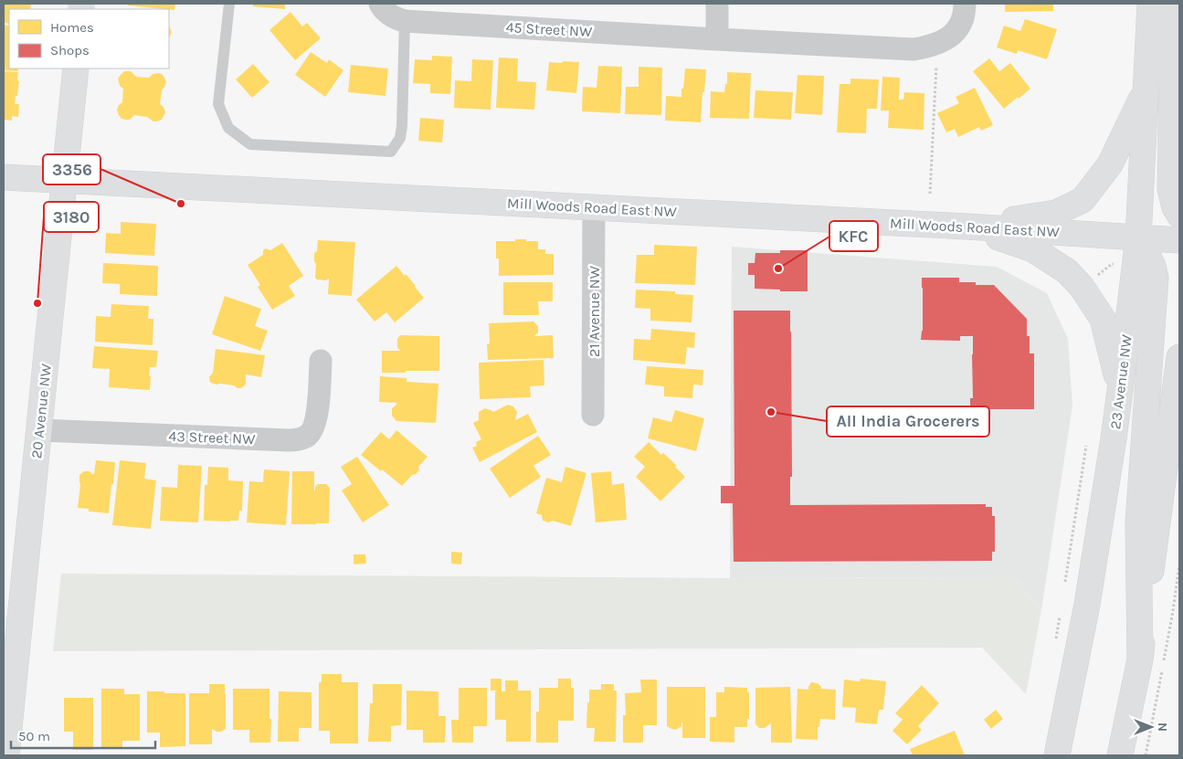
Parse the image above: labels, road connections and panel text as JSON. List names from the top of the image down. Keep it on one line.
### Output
{"streets":{"main road":["Mill Woods Road East NW","23 Avenue NW","20 Avenue NW"],"street":["45 Street NW","21 Avenue NW","43 Street NW"]},"crossings":[["Mill Woods Road East NW","21 Avenue NW"],["Mill Woods Road East NW","23 Avenue NW"],["Mill Woods Road East NW","20 Avenue NW"],["20 Avenue NW","43 Street NW"]],"places":["3356","KFC","3180","All India Grocerers"],"legend":["Homes","Shops"],"scale_bar":"50 m","north":"right"}
